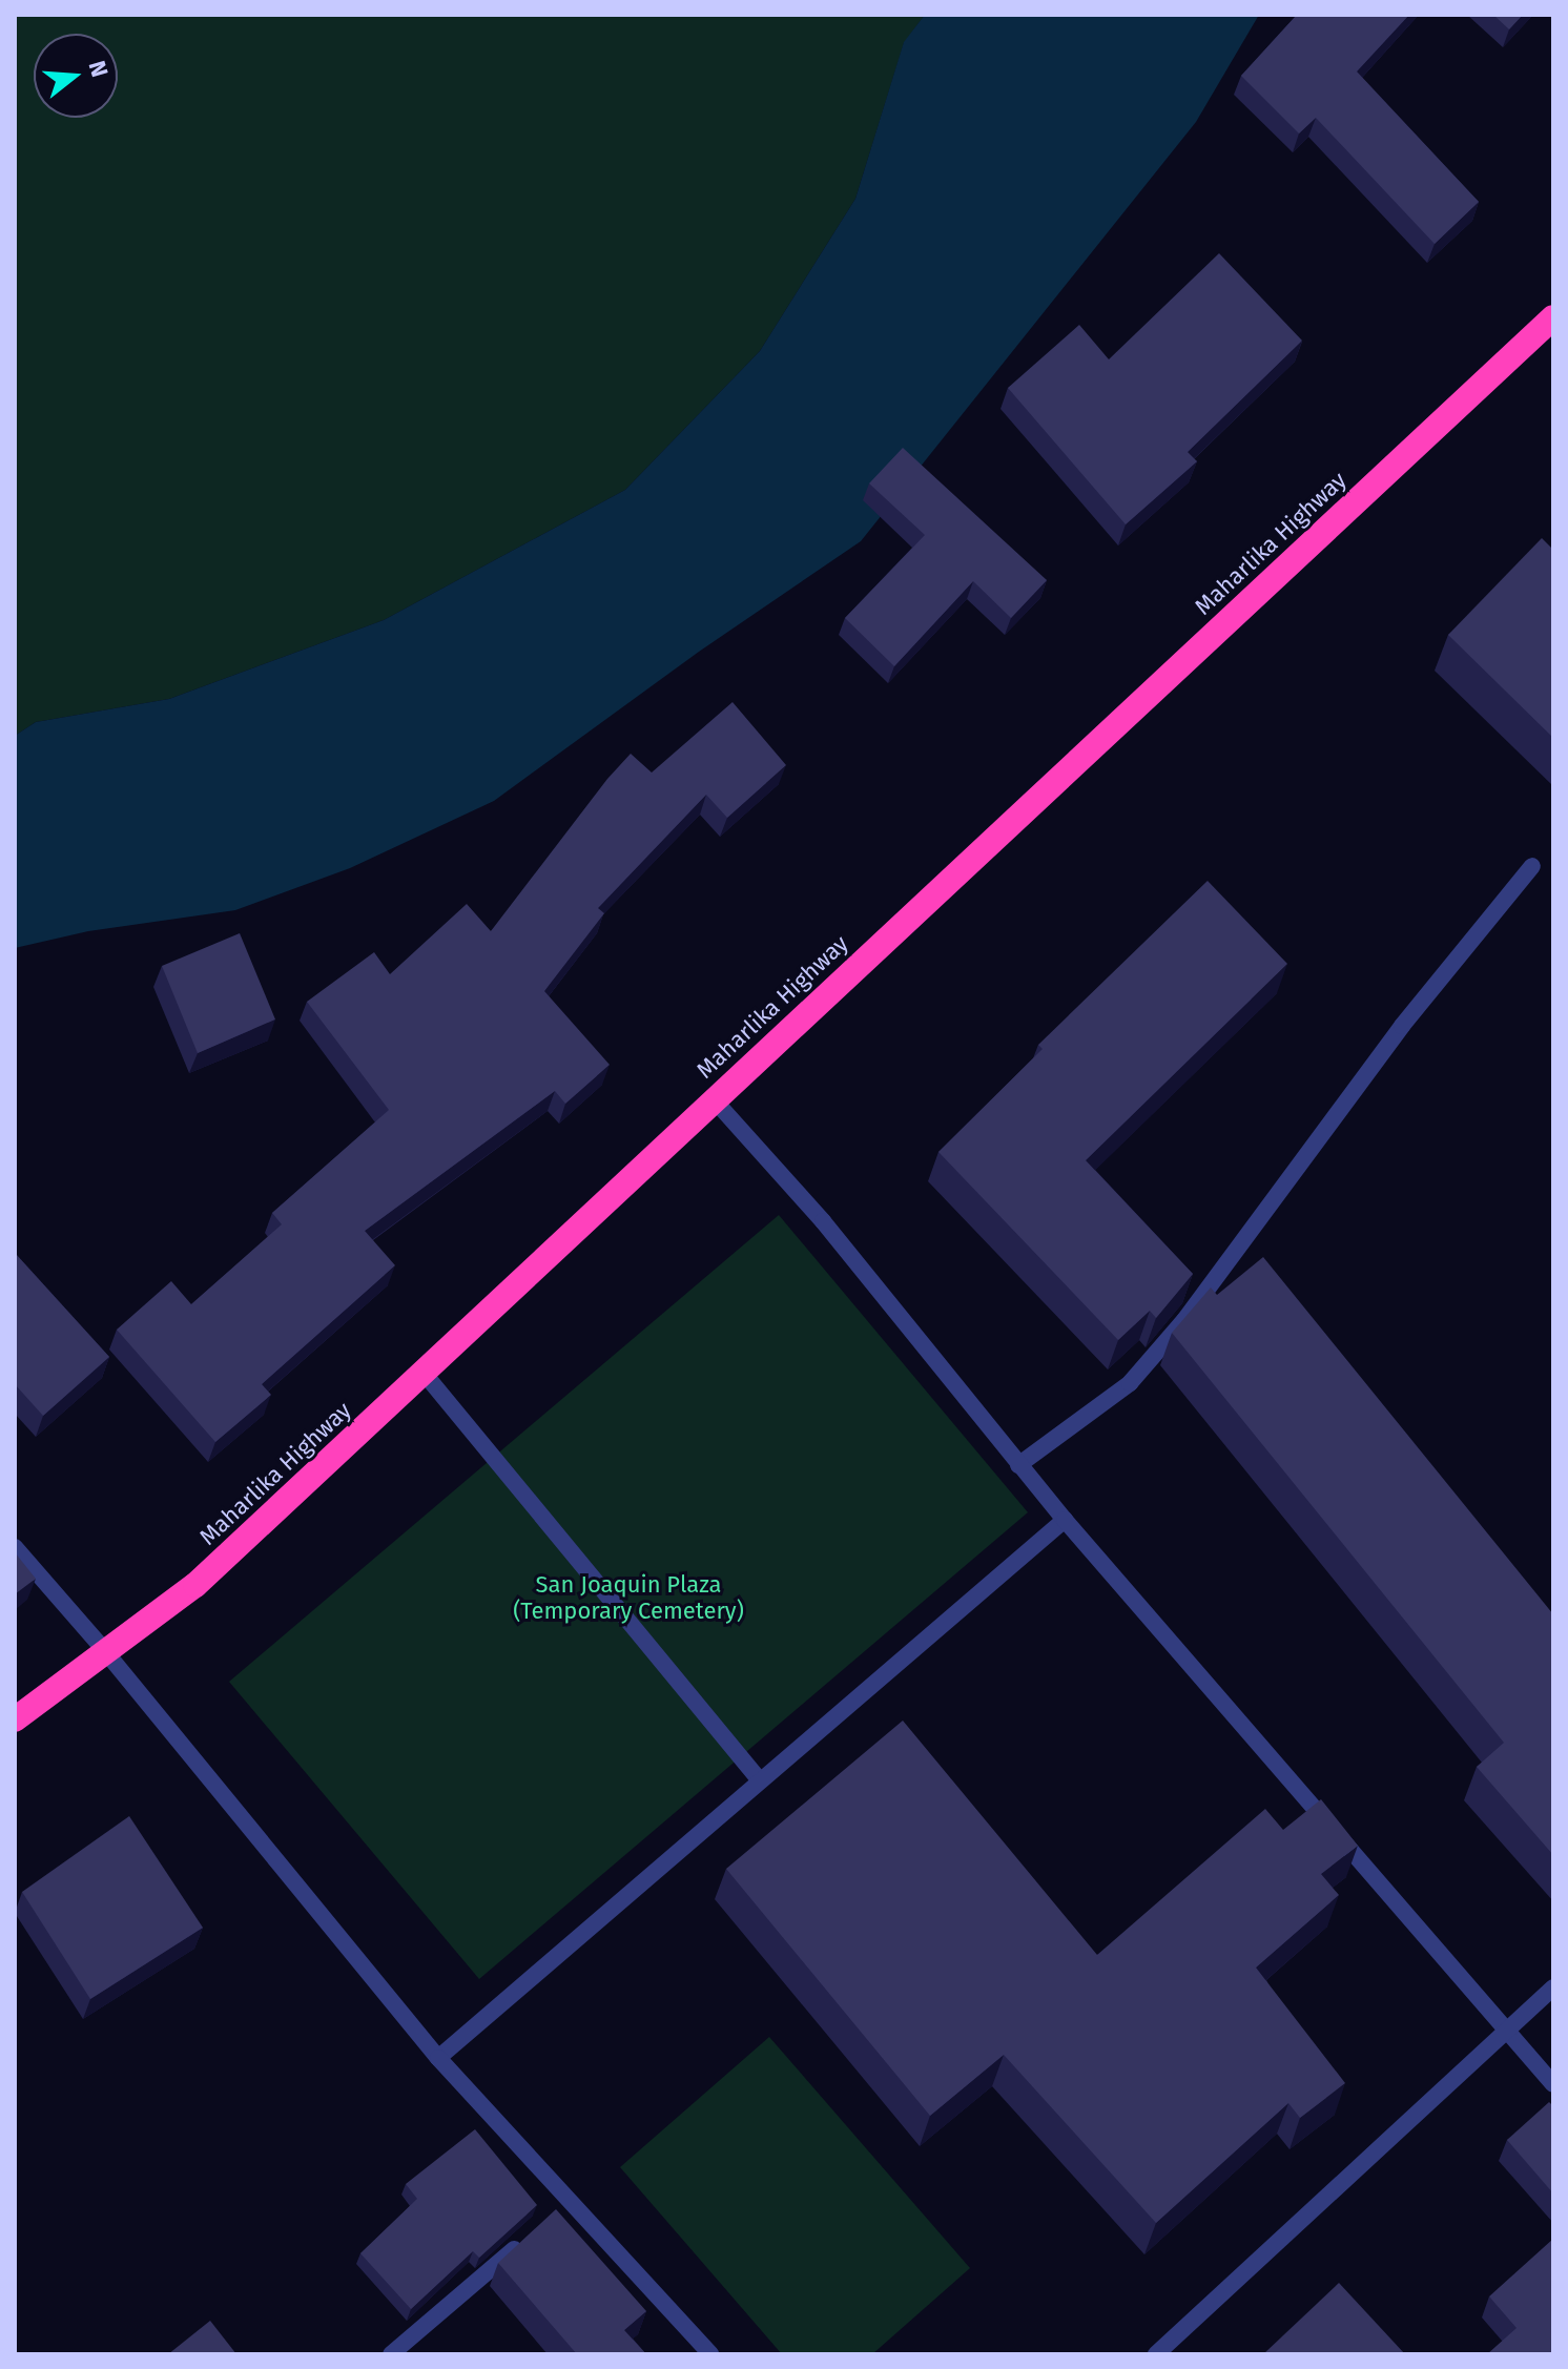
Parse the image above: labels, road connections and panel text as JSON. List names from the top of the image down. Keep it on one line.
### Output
{"streets":{"highway":["Maharlika Highway"]},"parks":["San Joaquin Plaza (Temporary Cemetery)"],"north":"right"}
